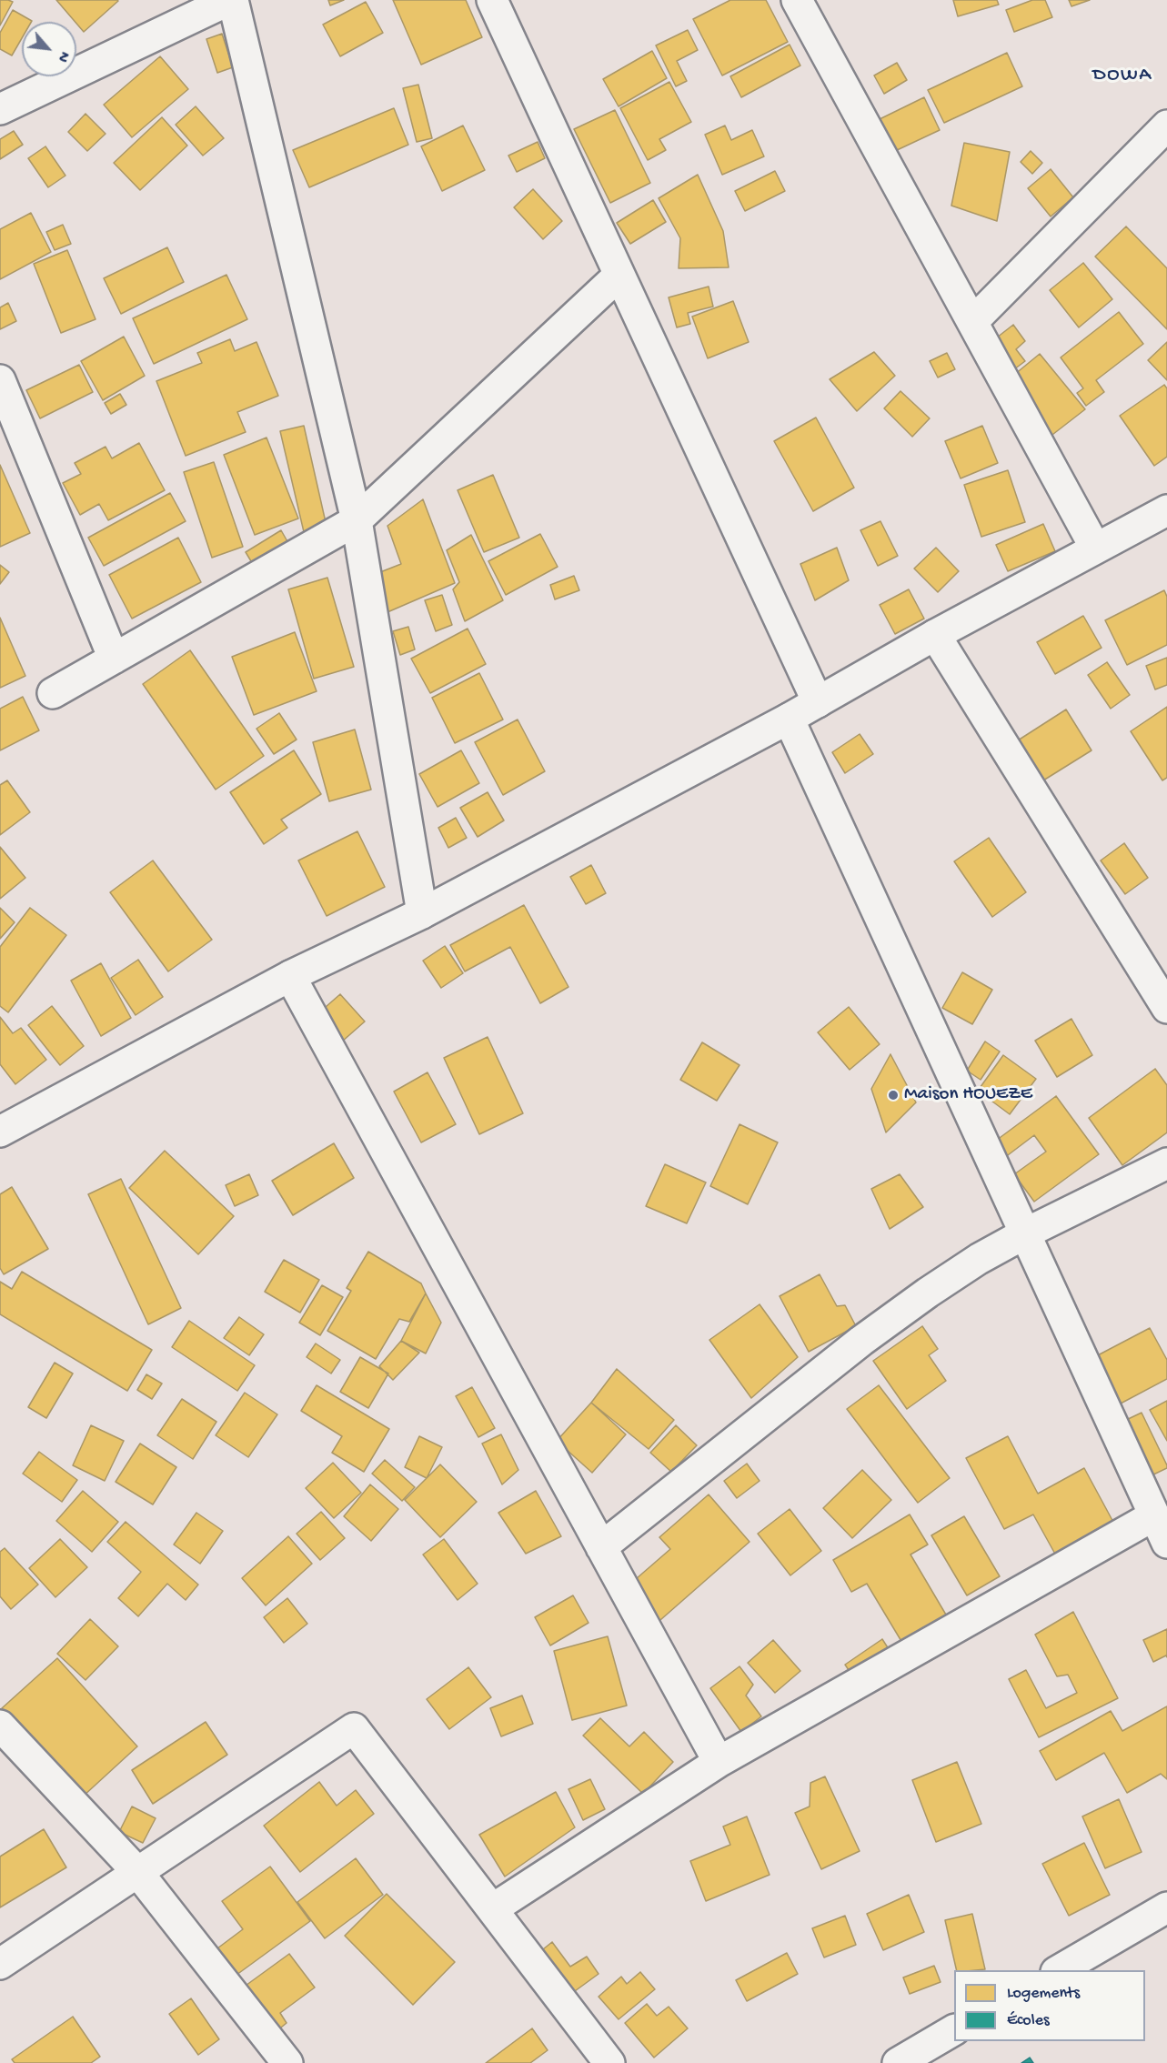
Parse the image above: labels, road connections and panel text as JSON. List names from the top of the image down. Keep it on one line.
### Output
{"districts":["DOWA"],"places":["Maison HOUEZE"],"legend":["Logements","Écoles"],"north":"bottom right"}
